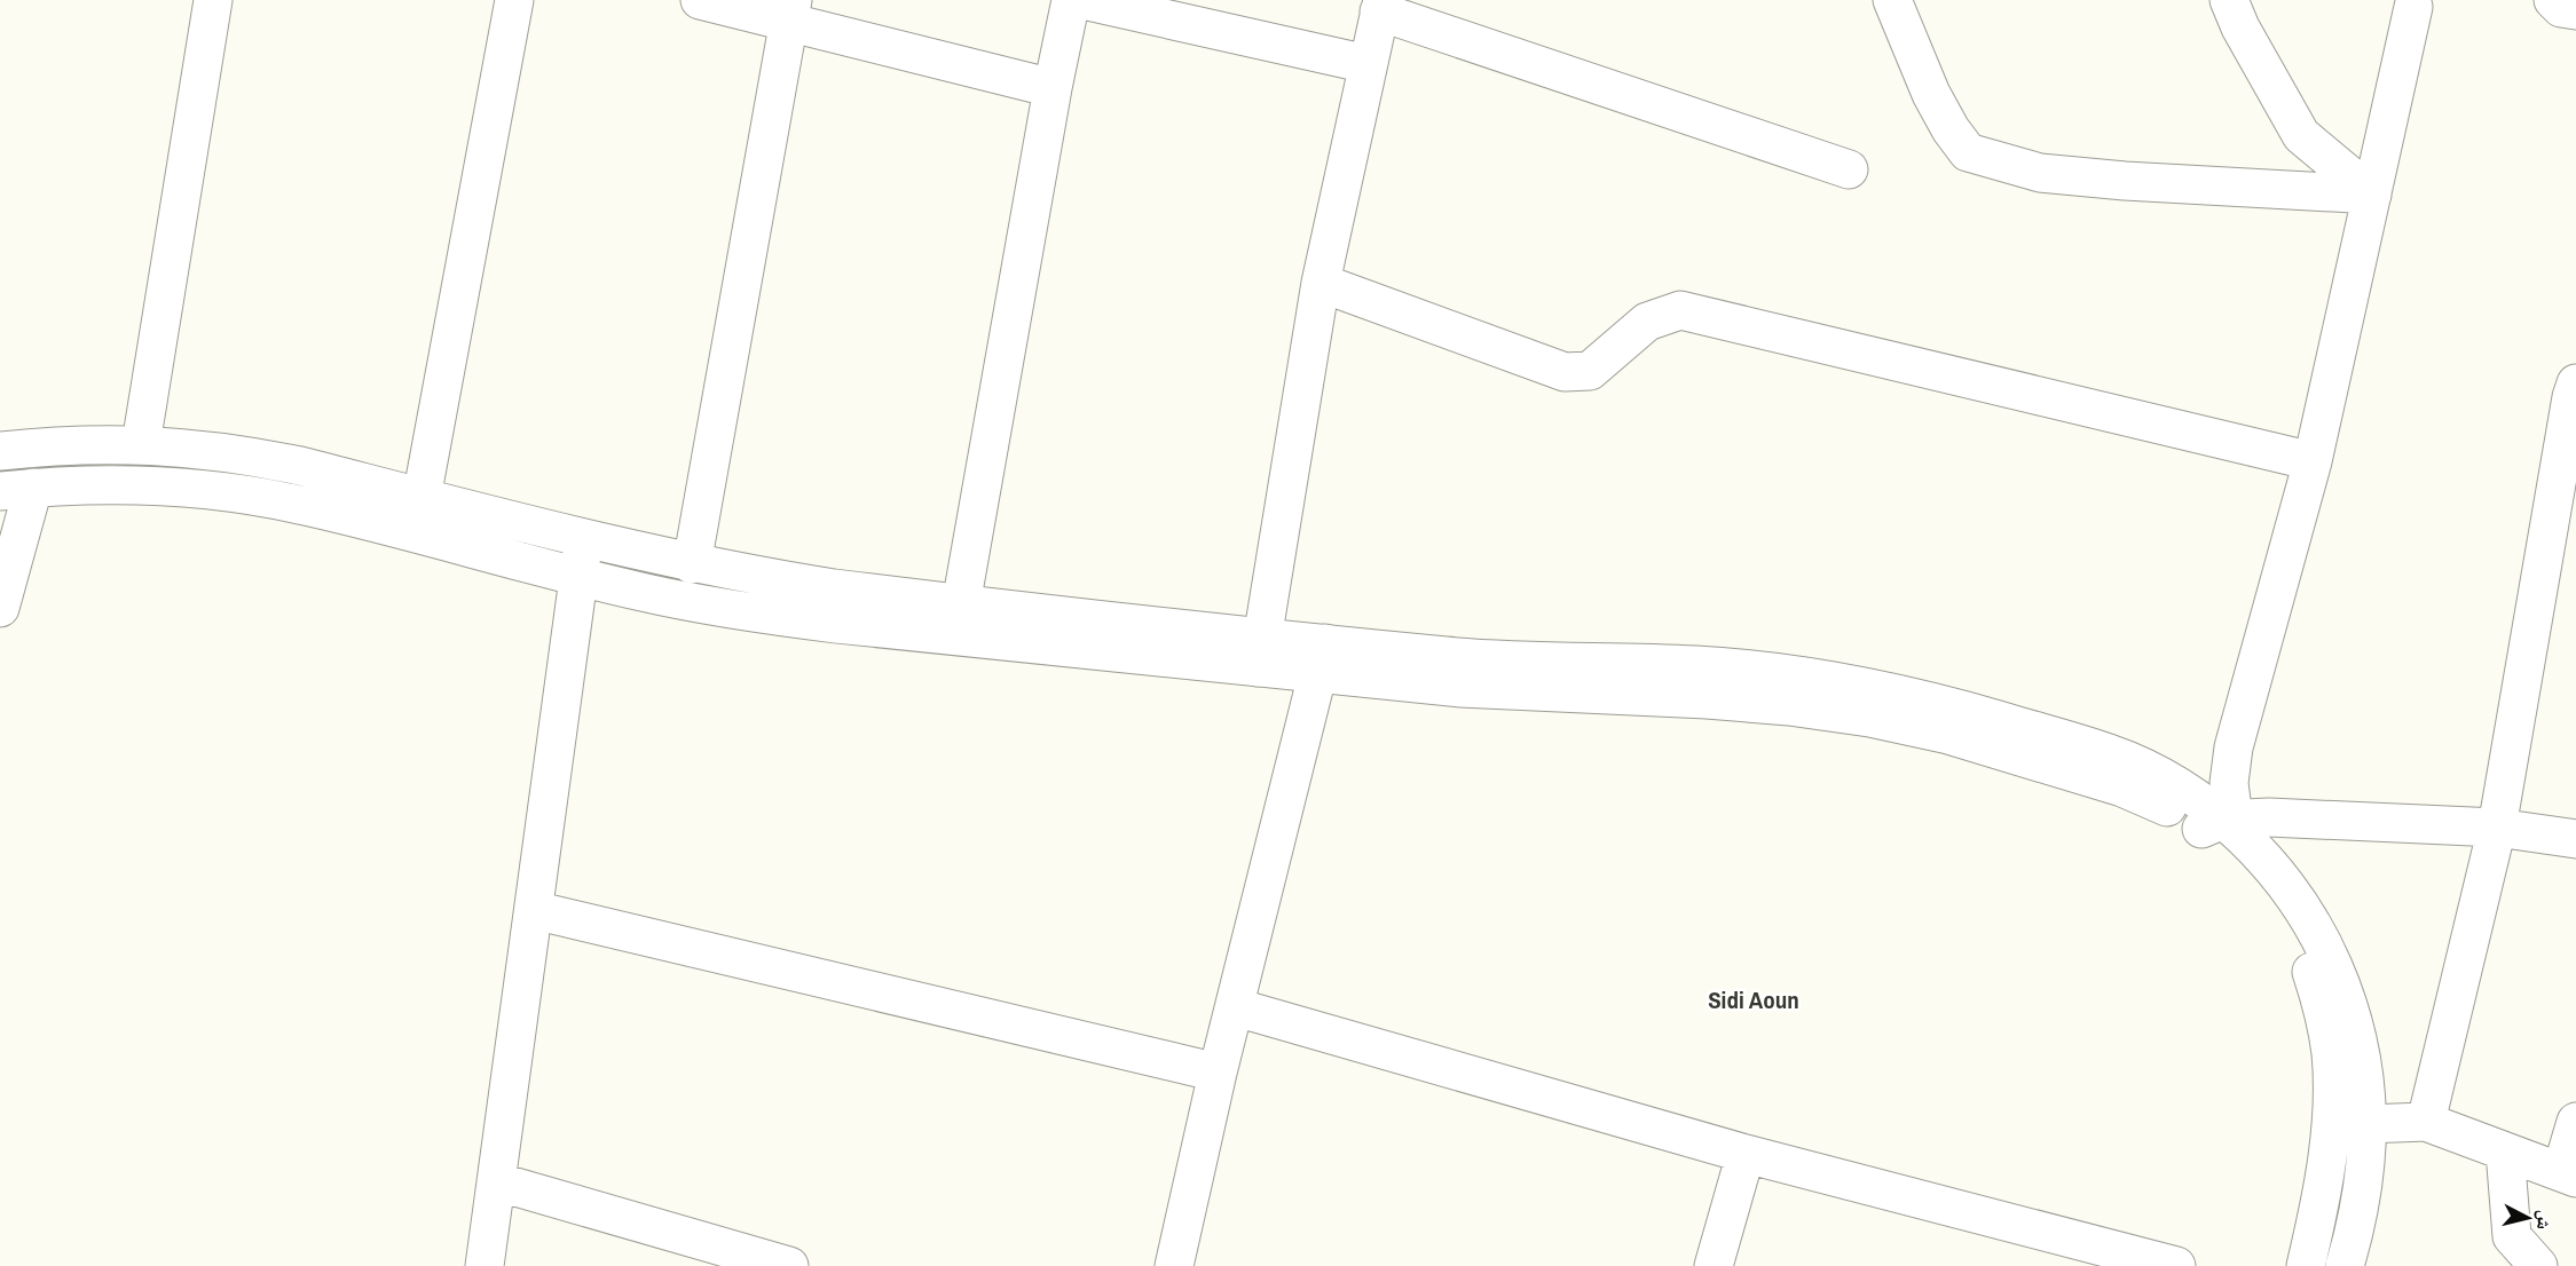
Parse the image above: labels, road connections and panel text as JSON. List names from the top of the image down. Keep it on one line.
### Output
{"districts":["Sidi Aoun"],"north":"right"}
